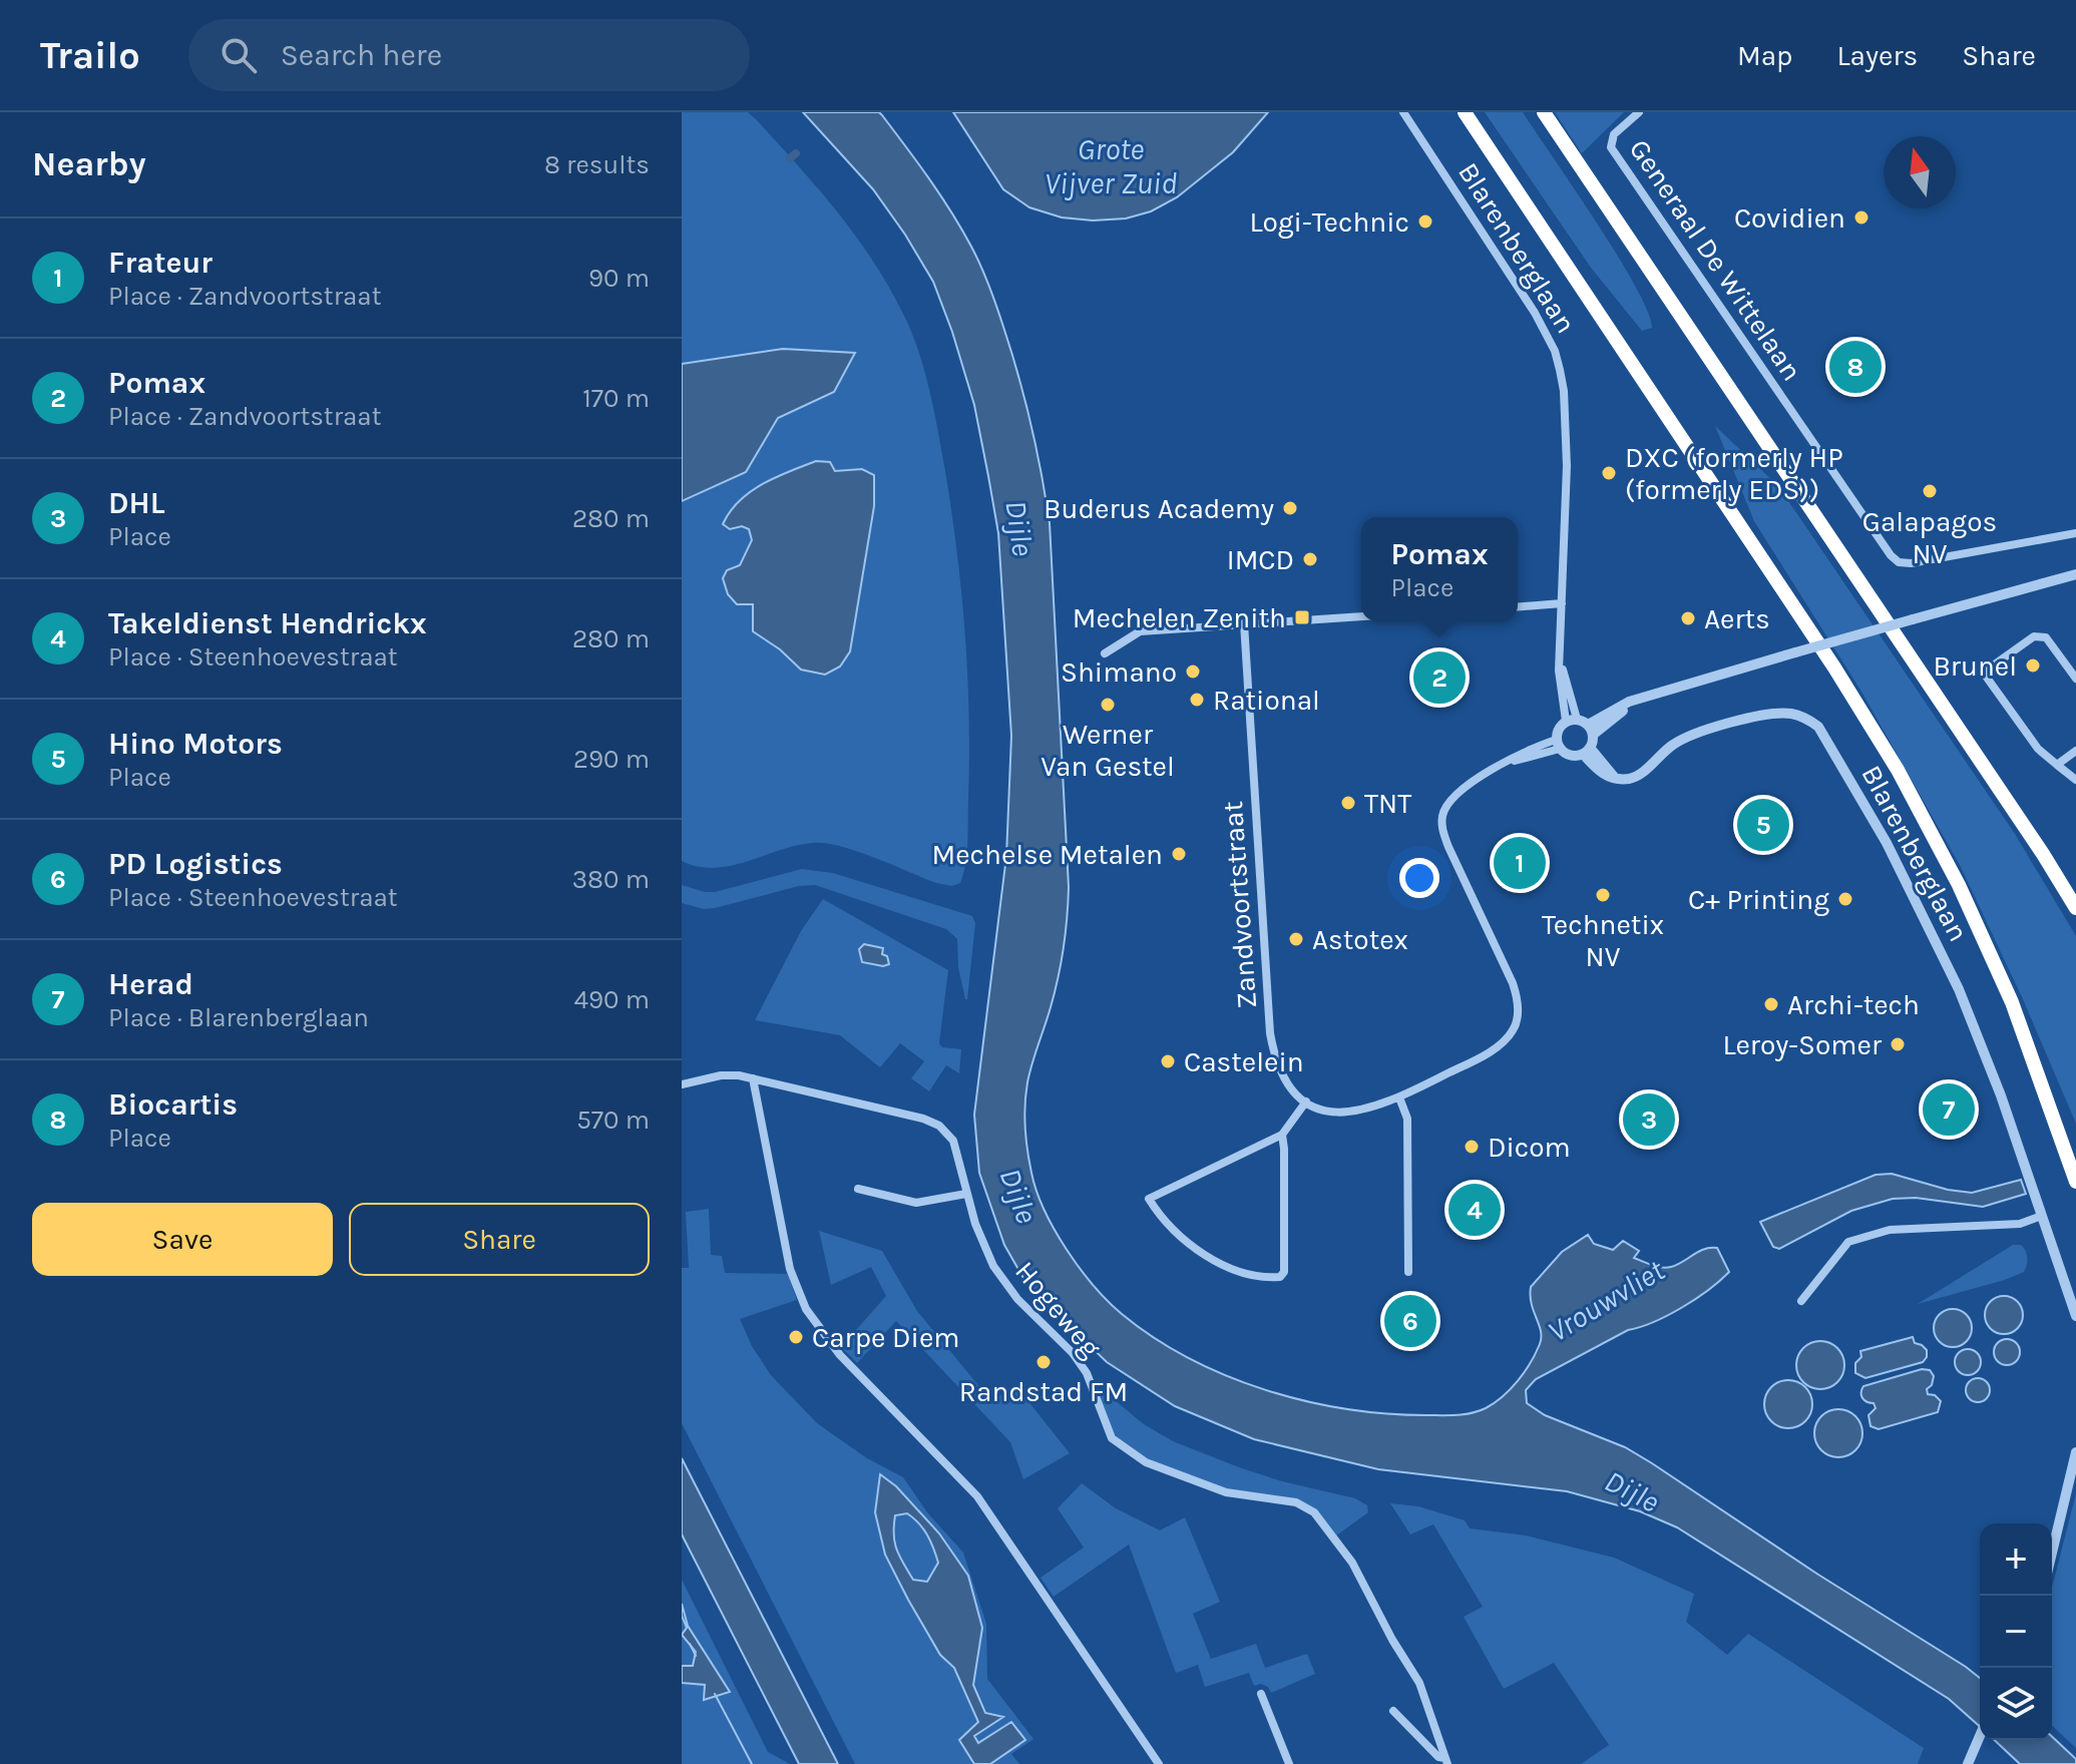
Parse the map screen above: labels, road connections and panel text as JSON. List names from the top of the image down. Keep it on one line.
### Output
{"streets":{"street":["Blarenberglaan","Generaal De Wittelaan","Zandvoortstraat","Hogeweg"]},"water":["Grote Vijver Zuid","Dijle","Vrouwvliet"],"places":{"other":["Covidien","Logi-Technic","DXC (formerly HP (formerly EDS))","Galapagos NV","Buderus Academy","IMCD","Aerts","Brunel","Shimano","Rational","Werner Van Gestel","TNT","Mechelse Metalen","Technetix NV","C+ Printing","Astotex","Archi-tech","Leroy-Somer","Castelein","Dicom","Carpe Diem","Randstad FM"],"transit":["Mechelen Zenith"]},"north":"top","page":{"header":"Trailo","search":"Search here","nav":["Map","Layers","Share"],"heading":["Nearby","8 results"],"list":[{"mark":"1","name":"Frateur","note":"Place · Zandvoortstraat","value":"90 m"},{"mark":"2","name":"Pomax","note":"Place · Zandvoortstraat","value":"170 m"},{"mark":"3","name":"DHL","note":"Place","value":"280 m"},{"mark":"4","name":"Takeldienst Hendrickx","note":"Place · Steenhoevestraat","value":"280 m"},{"mark":"5","name":"Hino Motors","note":"Place","value":"290 m"},{"mark":"6","name":"PD Logistics","note":"Place · Steenhoevestraat","value":"380 m"},{"mark":"7","name":"Herad","note":"Place · Blarenberglaan","value":"490 m"},{"mark":"8","name":"Biocartis","note":"Place","value":"570 m"}],"pins":["8","2","5","1","7","3","4","6"],"popup":["Pomax","Place"],"buttons":["Save","Share"],"map_buttons":["+","−"]}}
